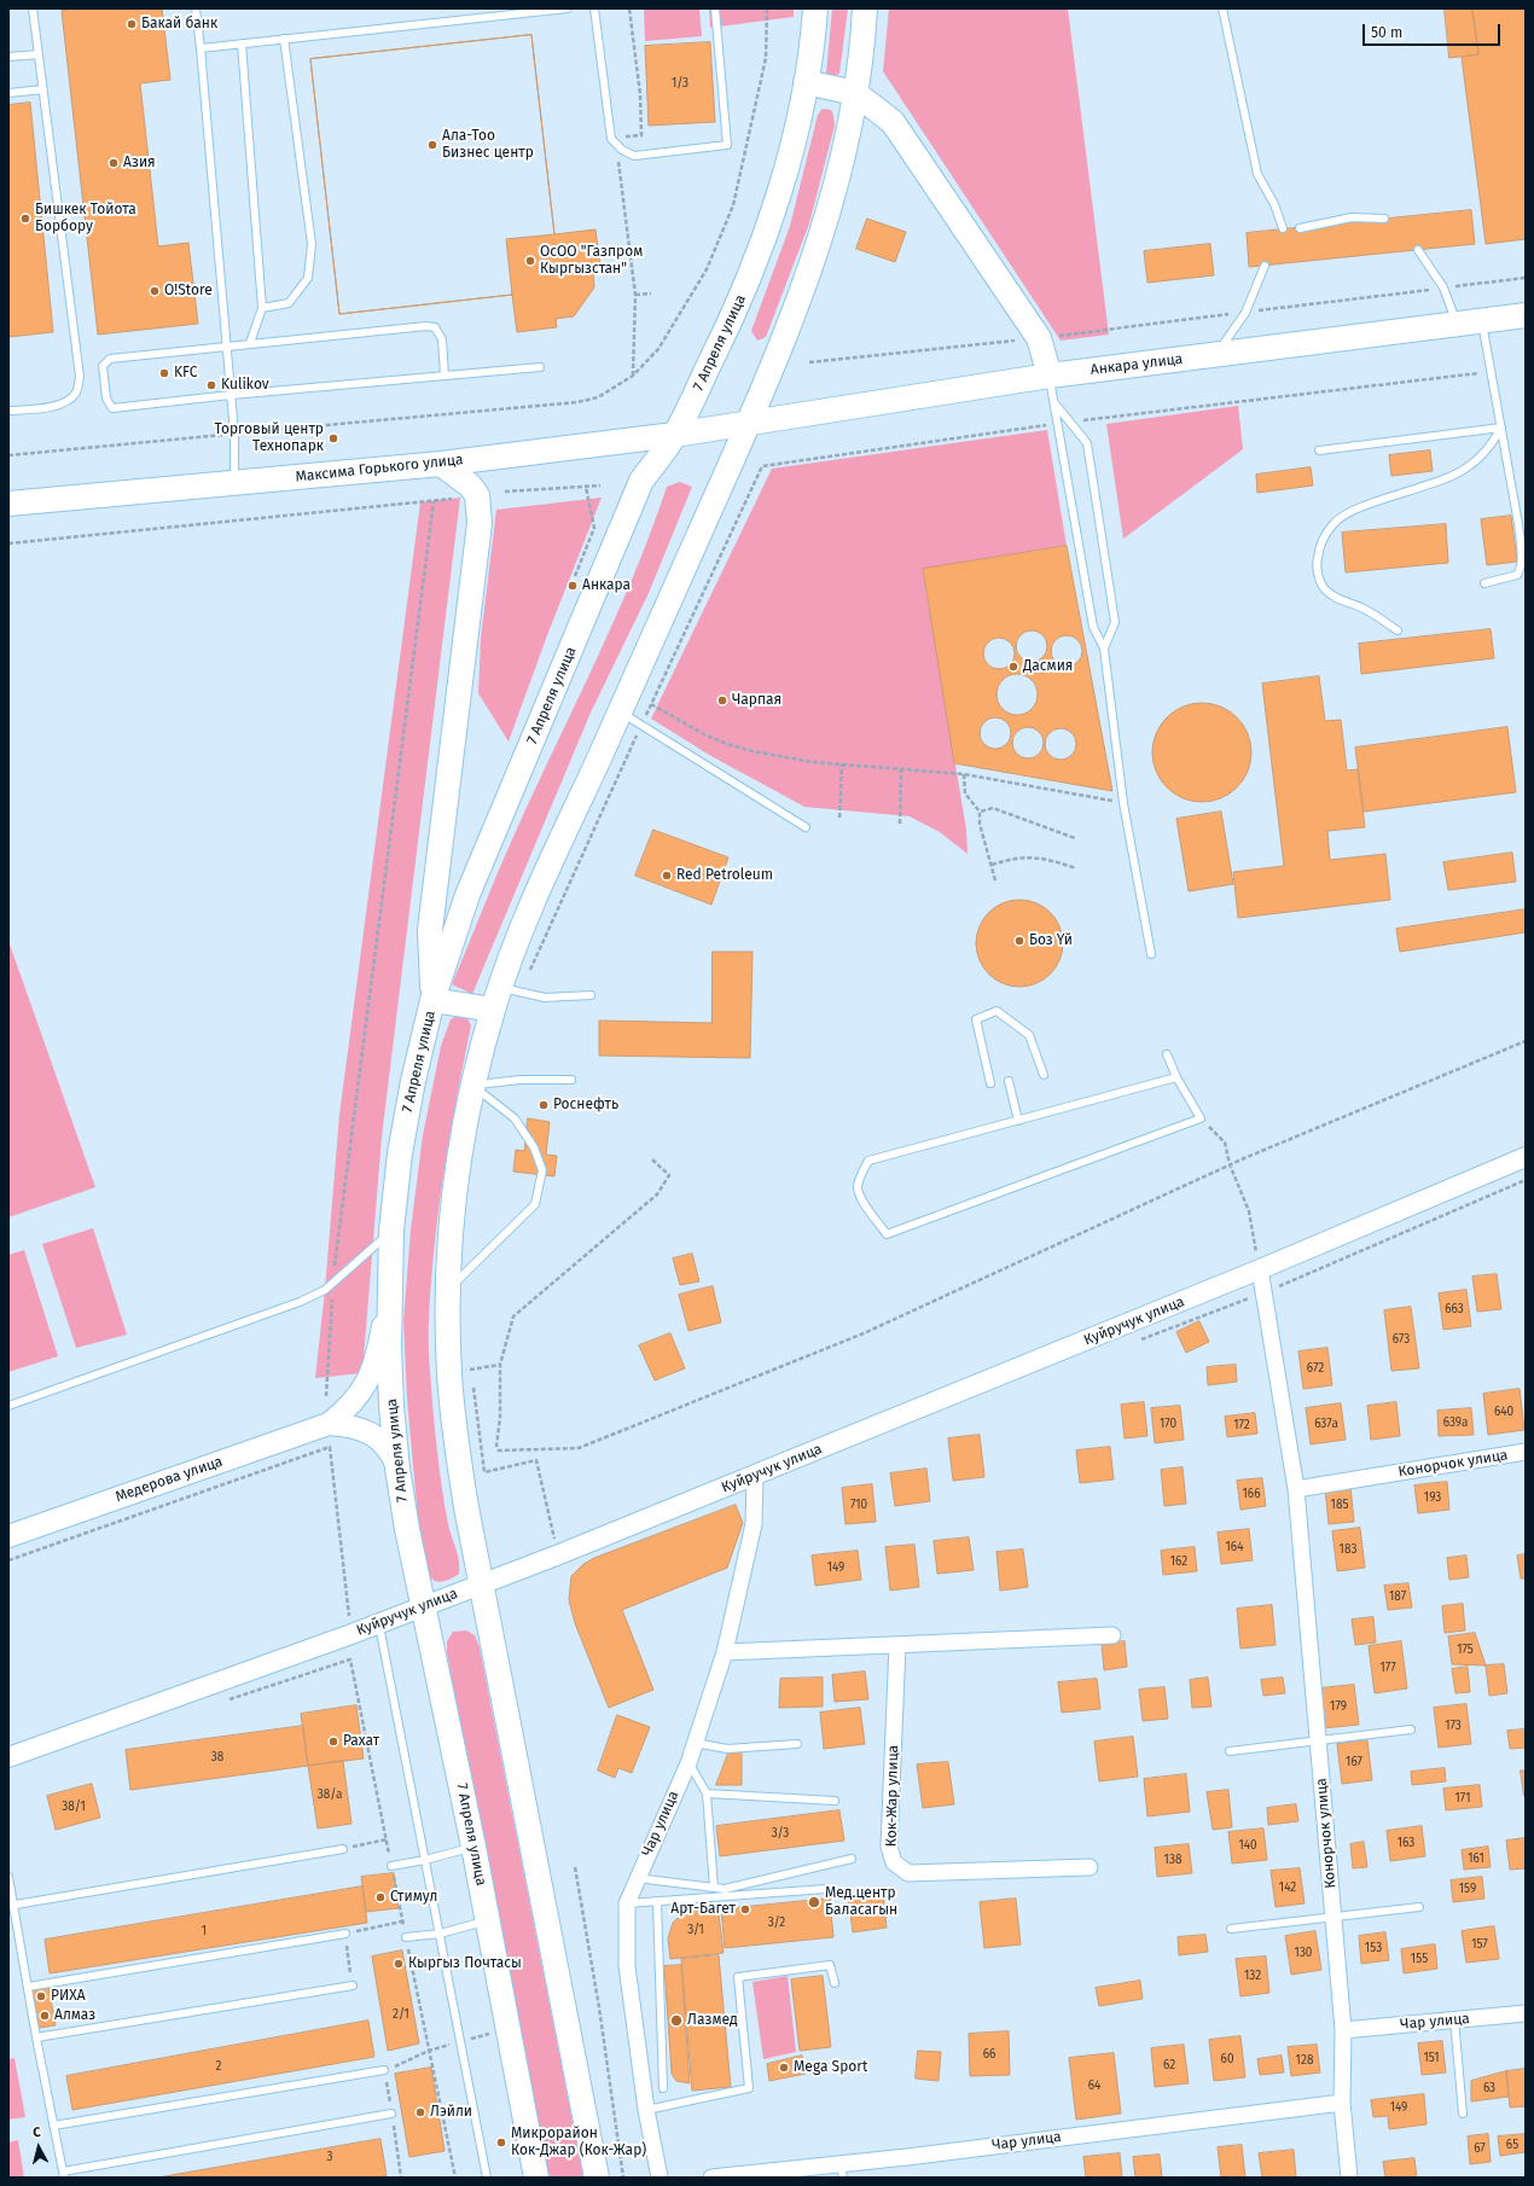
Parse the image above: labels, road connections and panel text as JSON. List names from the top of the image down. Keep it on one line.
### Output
{"streets":{"main road":["7 Апреля улица","Анкара улица","Максима Горького улица","Медерова улица"],"street":["Куйручук улица","Конорчок улица","Кок-Жар улица","Чар улица"]},"crossings":[["7 Апреля улица","Максима Горького улица"],["7 Апреля улица","Куйручук улица"],["7 Апреля улица","Медерова улица"],["Анкара улица","Максима Горького улица"],["Куйручук улица","Конорчок улица"],["Куйручук улица","Чар улица"],["Конорчок улица","Чар улица"]],"places":["Бакай банк","Ала-Тоо Бизнес центр","Азия","Бишкек Тойота Борбору","ОсОО \"Газпром Кыргызстан\"","O!Store","KFC","Kulikov","Торговый центр Технопарк","Анкара","Дасмия","Чарпая","Red Petroleum","Боз Үй","Роснефть","Рахат","Стимул","Мед.центр Баласагын","Арт-Багет","Кыргыз Почтасы","РИХА","Алмаз","Лазмед","Mega Sport","Лэйли","Микрорайон Кок-Джар (Кок-Жар)"],"house_numbers":["1/3","663","673","672","640","639а","170","637а","172","166","193","710","185","164","183","162","149","187","175","177","179","173","38","167","38/а","171","38/1","3/3","163","140","161","138","142","159","3/2","3/1","1","157","153","130","155","132","2/1","66","151","60","128","62","2","64","63","149","65","67","3"],"scale_bar":"50 m","north":"top"}
